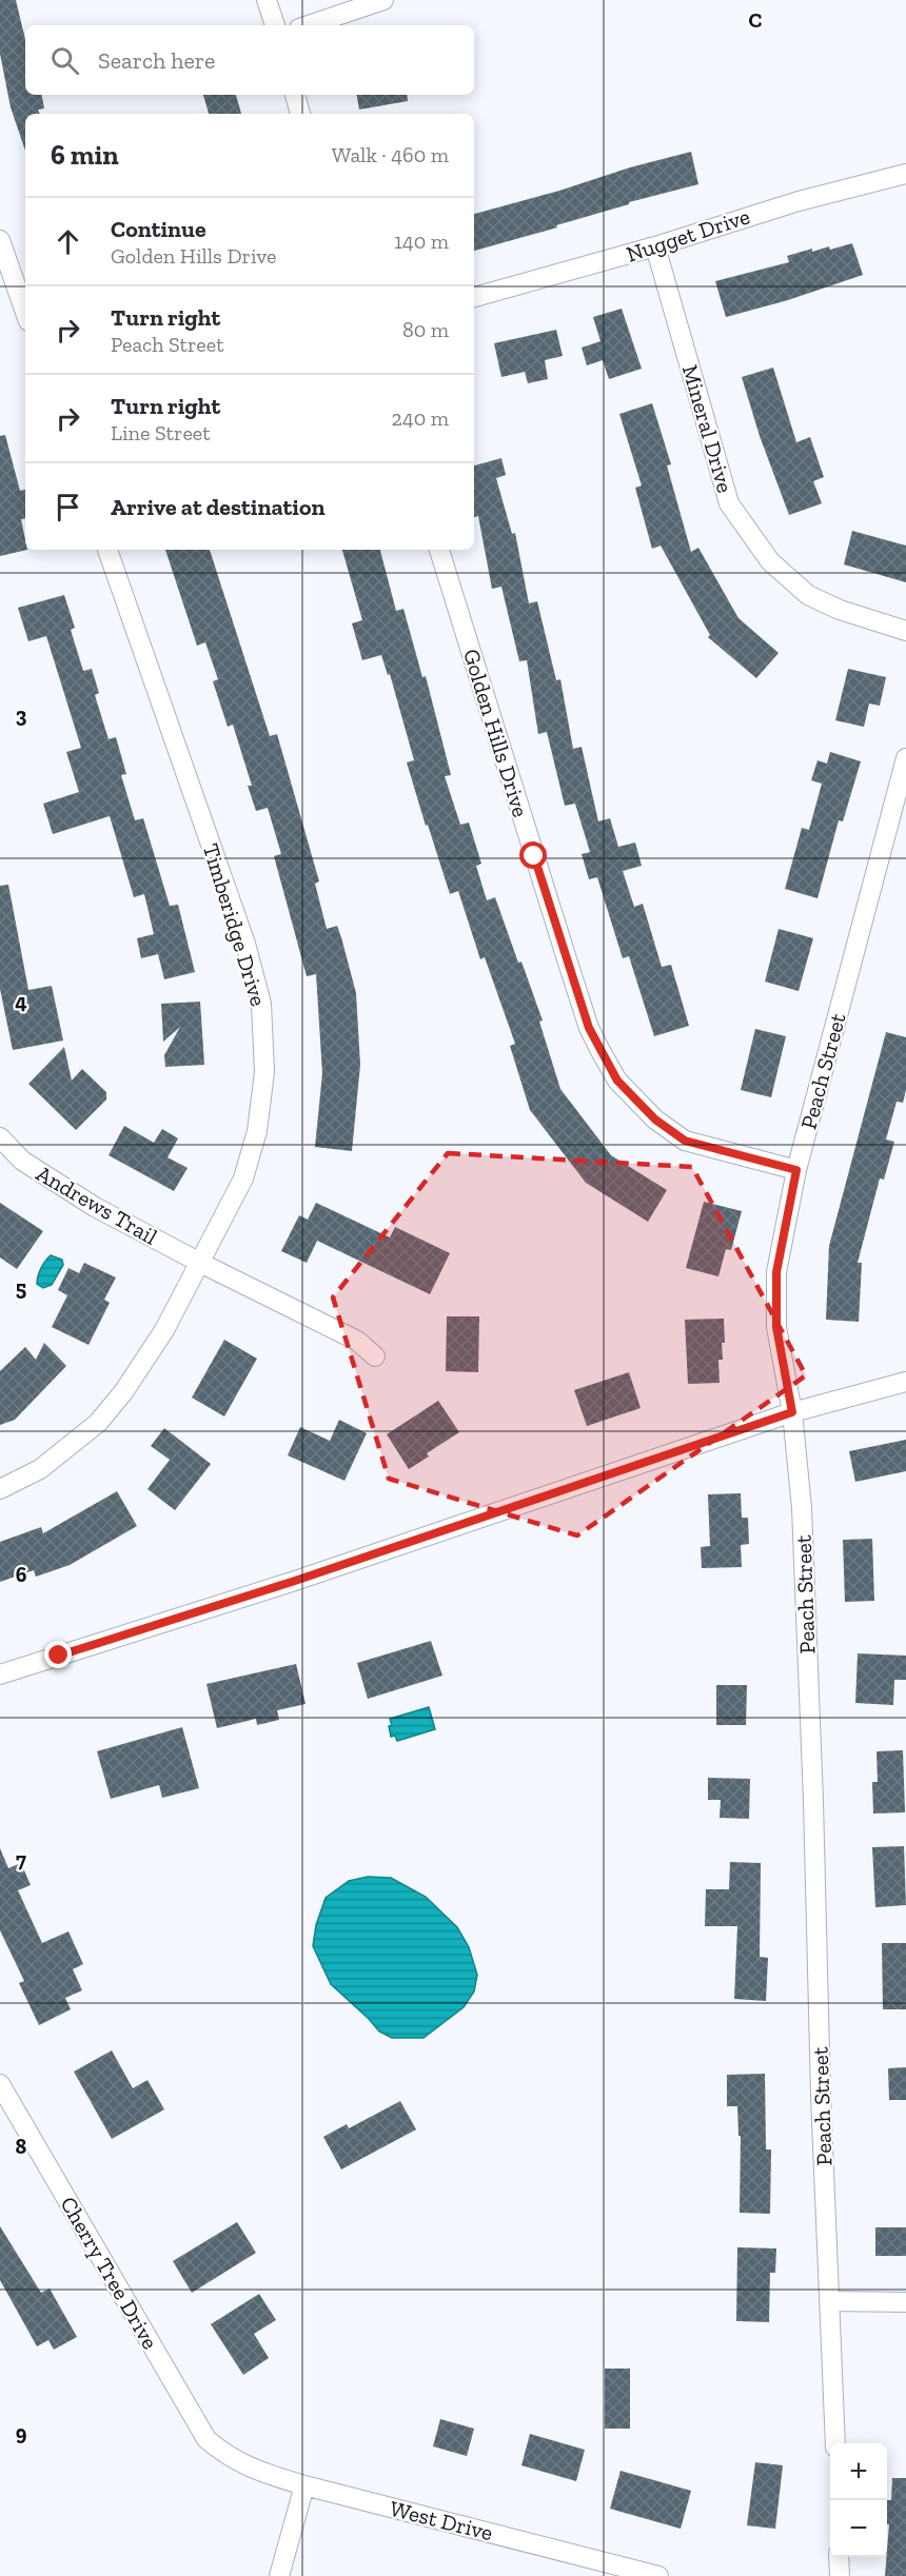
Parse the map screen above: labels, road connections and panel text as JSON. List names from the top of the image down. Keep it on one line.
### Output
{"streets":{"street":["Nugget Drive","Mineral Drive","Golden Hills Drive","Timberidge Drive","Peach Street","Andrews Trail","Cherry Tree Drive","West Drive"]},"crossings":[["Nugget Drive","Mineral Drive"],["Golden Hills Drive","Peach Street"],["Timberidge Drive","Andrews Trail"],["Cherry Tree Drive","West Drive"]],"page":{"search":"Search here","heading":["6 min","Walk · 460 m"],"list":[["Continue","Golden Hills Drive","140 m"],["Turn right","Peach Street","80 m"],["Turn right","Line Street","240 m"],"Arrive at destination"],"map_buttons":["+","−"]},"grid":{"columns":["C"],"rows":["3","4","5","6","7","8","9"]}}
